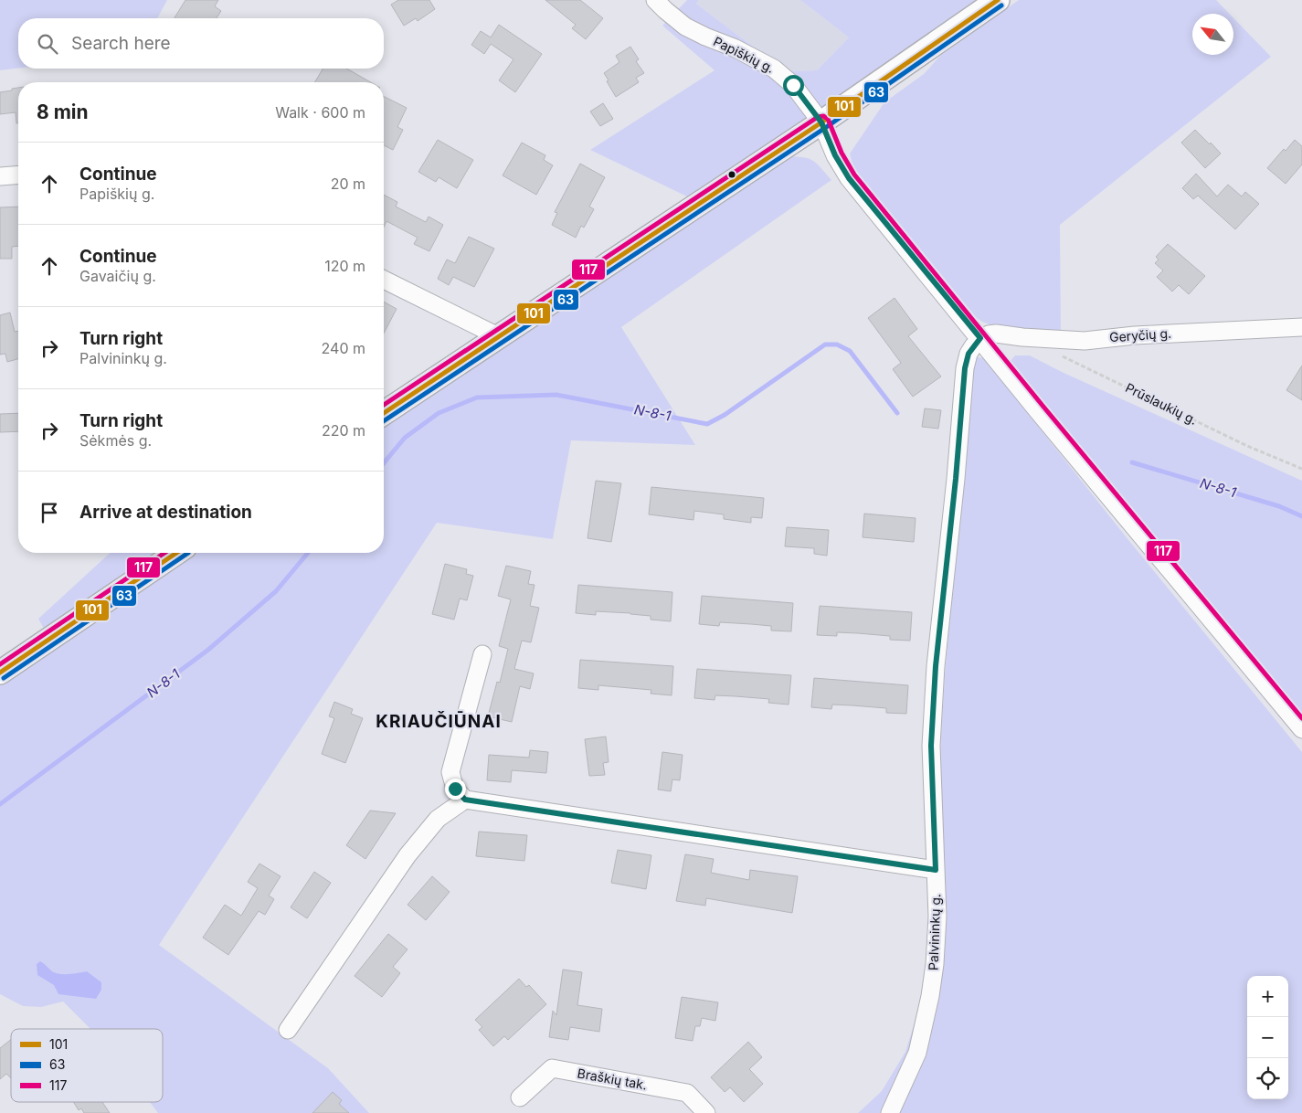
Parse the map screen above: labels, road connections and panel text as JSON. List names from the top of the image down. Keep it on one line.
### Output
{"streets":{"street":["Papiškių g.","Geryčių g.","Palvininkų g.","Braškių tak."],"path":["Prūslaukių g."]},"crossings":[["Papiškių g.","Geryčių g."],["Papiškių g.","Palvininkų g."],["Geryčių g.","Palvininkų g."]],"districts":["KRIAUČIŪNAI"],"water":["N-8-1"],"lines":["transit line 101","transit line 63","transit line 117"],"legend":["101","63","117"],"north":"top left","page":{"search":"Search here","heading":["8 min","Walk · 600 m"],"list":[["Continue","Papiškių g.","20 m"],["Continue","Gavaičių g.","120 m"],["Turn right","Palvininkų g.","240 m"],["Turn right","Sėkmės g.","220 m"],"Arrive at destination"],"map_buttons":["+","−"]}}
